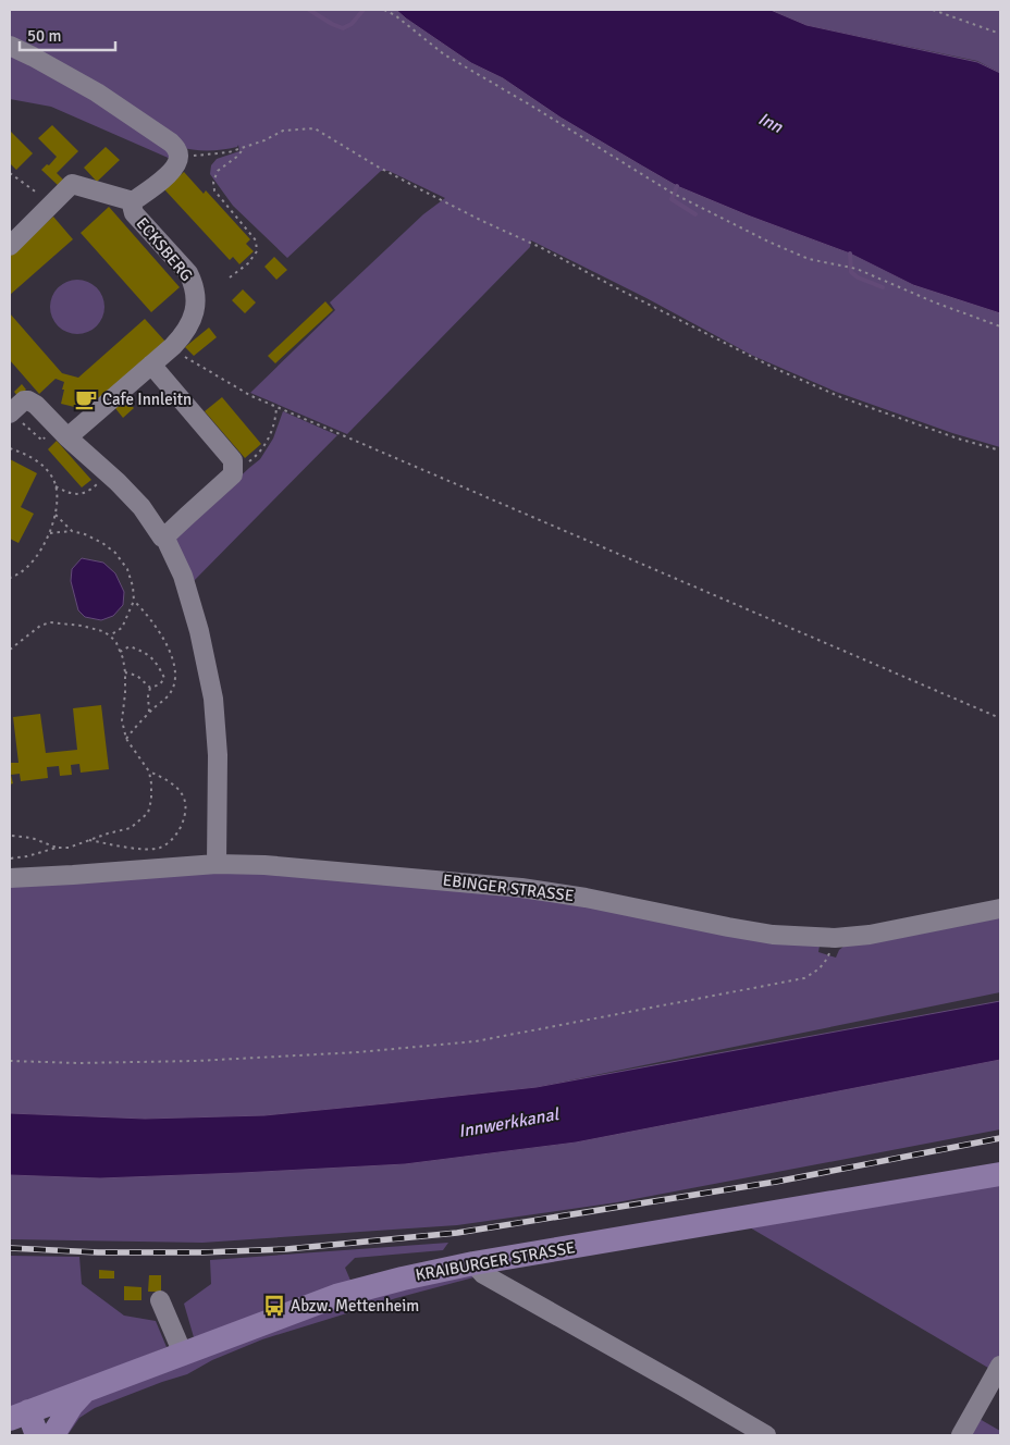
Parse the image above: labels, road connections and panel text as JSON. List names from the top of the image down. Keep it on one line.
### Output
{"streets":{"main road":["KRAIBURGER STRASSE"],"street":["ECKSBERG","EBINGER STRASSE"]},"water":["Inn","Innwerkkanal"],"places":{"cafe":["Cafe Innleitn"],"bus stop":["Abzw. Mettenheim"]},"scale_bar":"50 m"}
